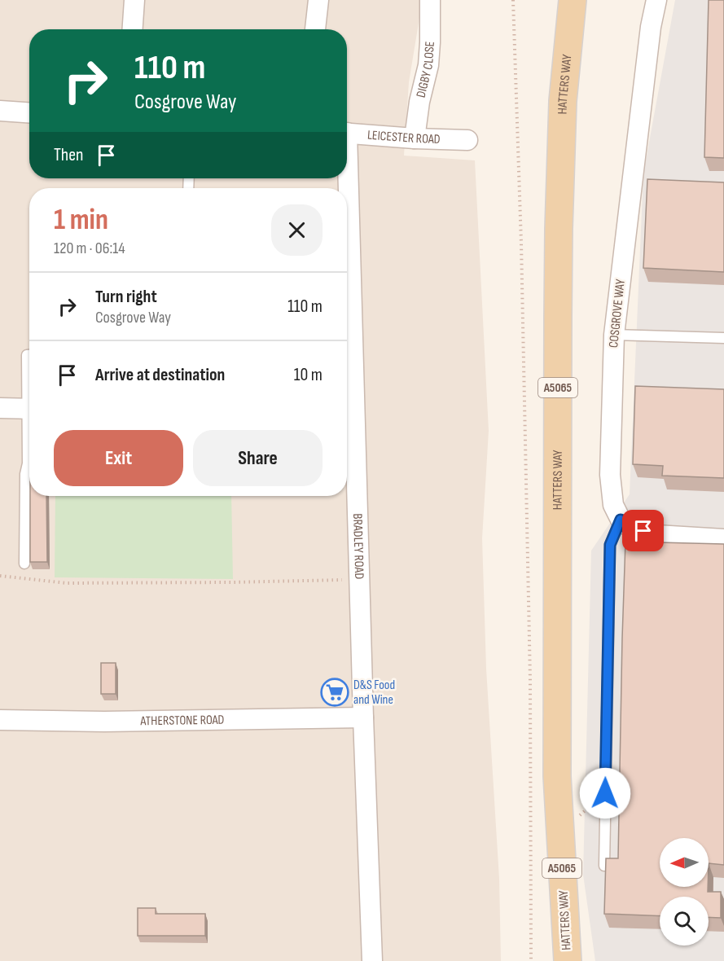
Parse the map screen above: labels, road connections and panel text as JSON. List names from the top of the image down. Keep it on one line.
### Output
{"streets":{"main road":["HATTERS WAY","A5065"],"street":["DIGBY CLOSE","LEICESTER ROAD","COSGROVE WAY","BRADLEY ROAD","ATHERSTONE ROAD"]},"crossings":[["DIGBY CLOSE","LEICESTER ROAD"],["BRADLEY ROAD","ATHERSTONE ROAD"]],"places":{"supermarket":["D&S Food and Wine"]},"north":"left","page":{"turn":["110 m","Cosgrove Way"],"then":"Then","heading":["1 min","120 m · 06:14"],"list":[{"name":"Turn right","note":"Cosgrove Way","value":"110 m"},{"name":"Arrive at destination","value":"10 m"}],"buttons":["Exit","Share"]}}
